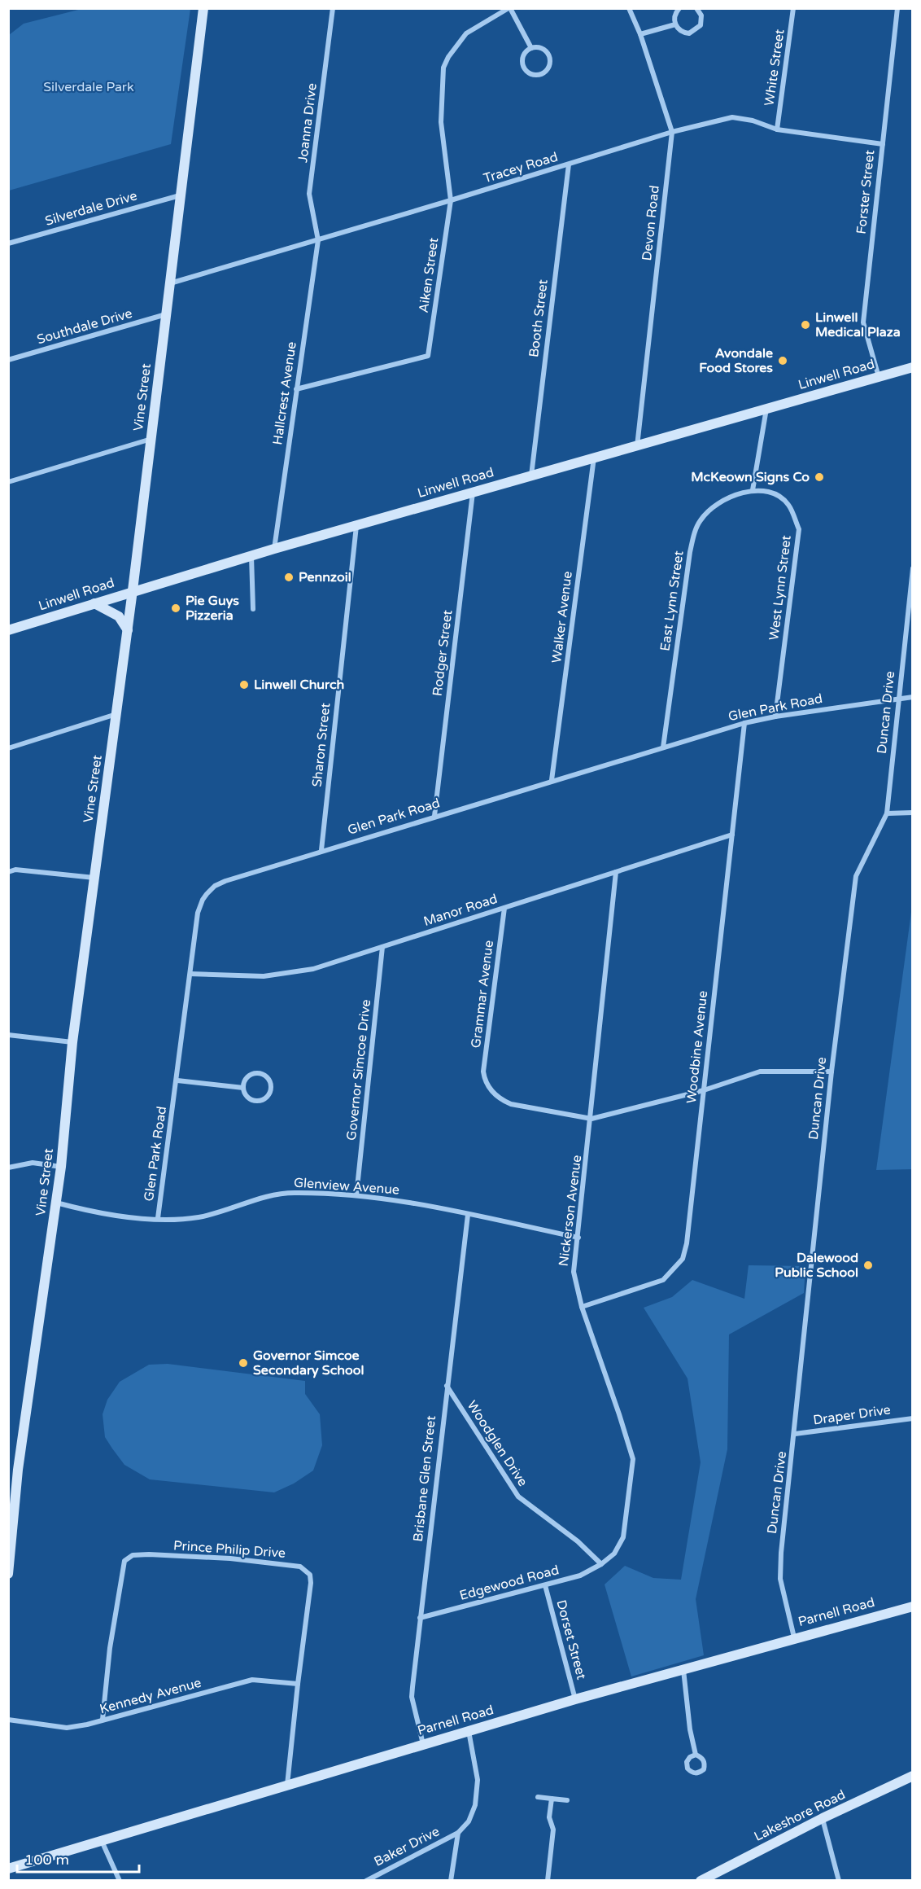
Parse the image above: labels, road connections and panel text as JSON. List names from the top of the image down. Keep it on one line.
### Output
{"streets":{"street":["White Street","Joanna Drive","Tracey Road","Forster Street","Silverdale Drive","Devon Road","Aiken Street","Booth Street","Southdale Drive","Linwell Road","Hallcrest Avenue","Vine Street","West Lynn Street","East Lynn Street","Walker Avenue","Rodger Street","Glen Park Road","Duncan Drive","Sharon Street","Manor Road","Grammar Avenue","Woodbine Avenue","Governor Simcoe Drive","Glenview Avenue","Nickerson Avenue","Draper Drive","Woodglen Drive","Brisbane Glen Street","Prince Philip Drive","Edgewood Road","Parnell Road","Dorset Street","Kennedy Avenue","Lakeshore Road","Baker Drive"]},"crossings":[["White Street","Tracey Road"],["Joanna Drive","Tracey Road"],["Joanna Drive","Hallcrest Avenue"],["Tracey Road","Forster Street"],["Tracey Road","Devon Road"],["Tracey Road","Aiken Street"],["Tracey Road","Booth Street"],["Tracey Road","Hallcrest Avenue"],["Tracey Road","Vine Street"],["Forster Street","Linwell Road"],["Silverdale Drive","Vine Street"],["Devon Road","Linwell Road"],["Aiken Street","Hallcrest Avenue"],["Booth Street","Linwell Road"],["Southdale Drive","Vine Street"],["Linwell Road","Hallcrest Avenue"],["Linwell Road","Vine Street"],["Linwell Road","Walker Avenue"],["Linwell Road","Rodger Street"],["Linwell Road","Sharon Street"],["Vine Street","Glenview Avenue"],["West Lynn Street","East Lynn Street"],["West Lynn Street","Glen Park Road"],["East Lynn Street","Glen Park Road"],["Walker Avenue","Glen Park Road"],["Rodger Street","Glen Park Road"],["Glen Park Road","Duncan Drive"],["Glen Park Road","Sharon Street"],["Glen Park Road","Manor Road"],["Glen Park Road","Woodbine Avenue"],["Glen Park Road","Glenview Avenue"],["Duncan Drive","Draper Drive"],["Duncan Drive","Parnell Road"],["Manor Road","Grammar Avenue"],["Manor Road","Woodbine Avenue"],["Manor Road","Governor Simcoe Drive"],["Manor Road","Nickerson Avenue"],["Grammar Avenue","Nickerson Avenue"],["Woodbine Avenue","Nickerson Avenue"],["Governor Simcoe Drive","Glenview Avenue"],["Glenview Avenue","Nickerson Avenue"],["Glenview Avenue","Brisbane Glen Street"],["Nickerson Avenue","Woodglen Drive"],["Nickerson Avenue","Edgewood Road"],["Woodglen Drive","Brisbane Glen Street"],["Woodglen Drive","Edgewood Road"],["Brisbane Glen Street","Edgewood Road"],["Brisbane Glen Street","Parnell Road"],["Prince Philip Drive","Parnell Road"],["Prince Philip Drive","Kennedy Avenue"],["Edgewood Road","Dorset Street"],["Parnell Road","Dorset Street"]],"parks":["Silverdale Park"],"places":["Linwell Medical Plaza","Avondale Food Stores","McKeown Signs Co","Pennzoil","Pie Guys Pizzeria","Linwell Church","Dalewood Public School","Governor Simcoe Secondary School"],"scale_bar":"100 m"}
